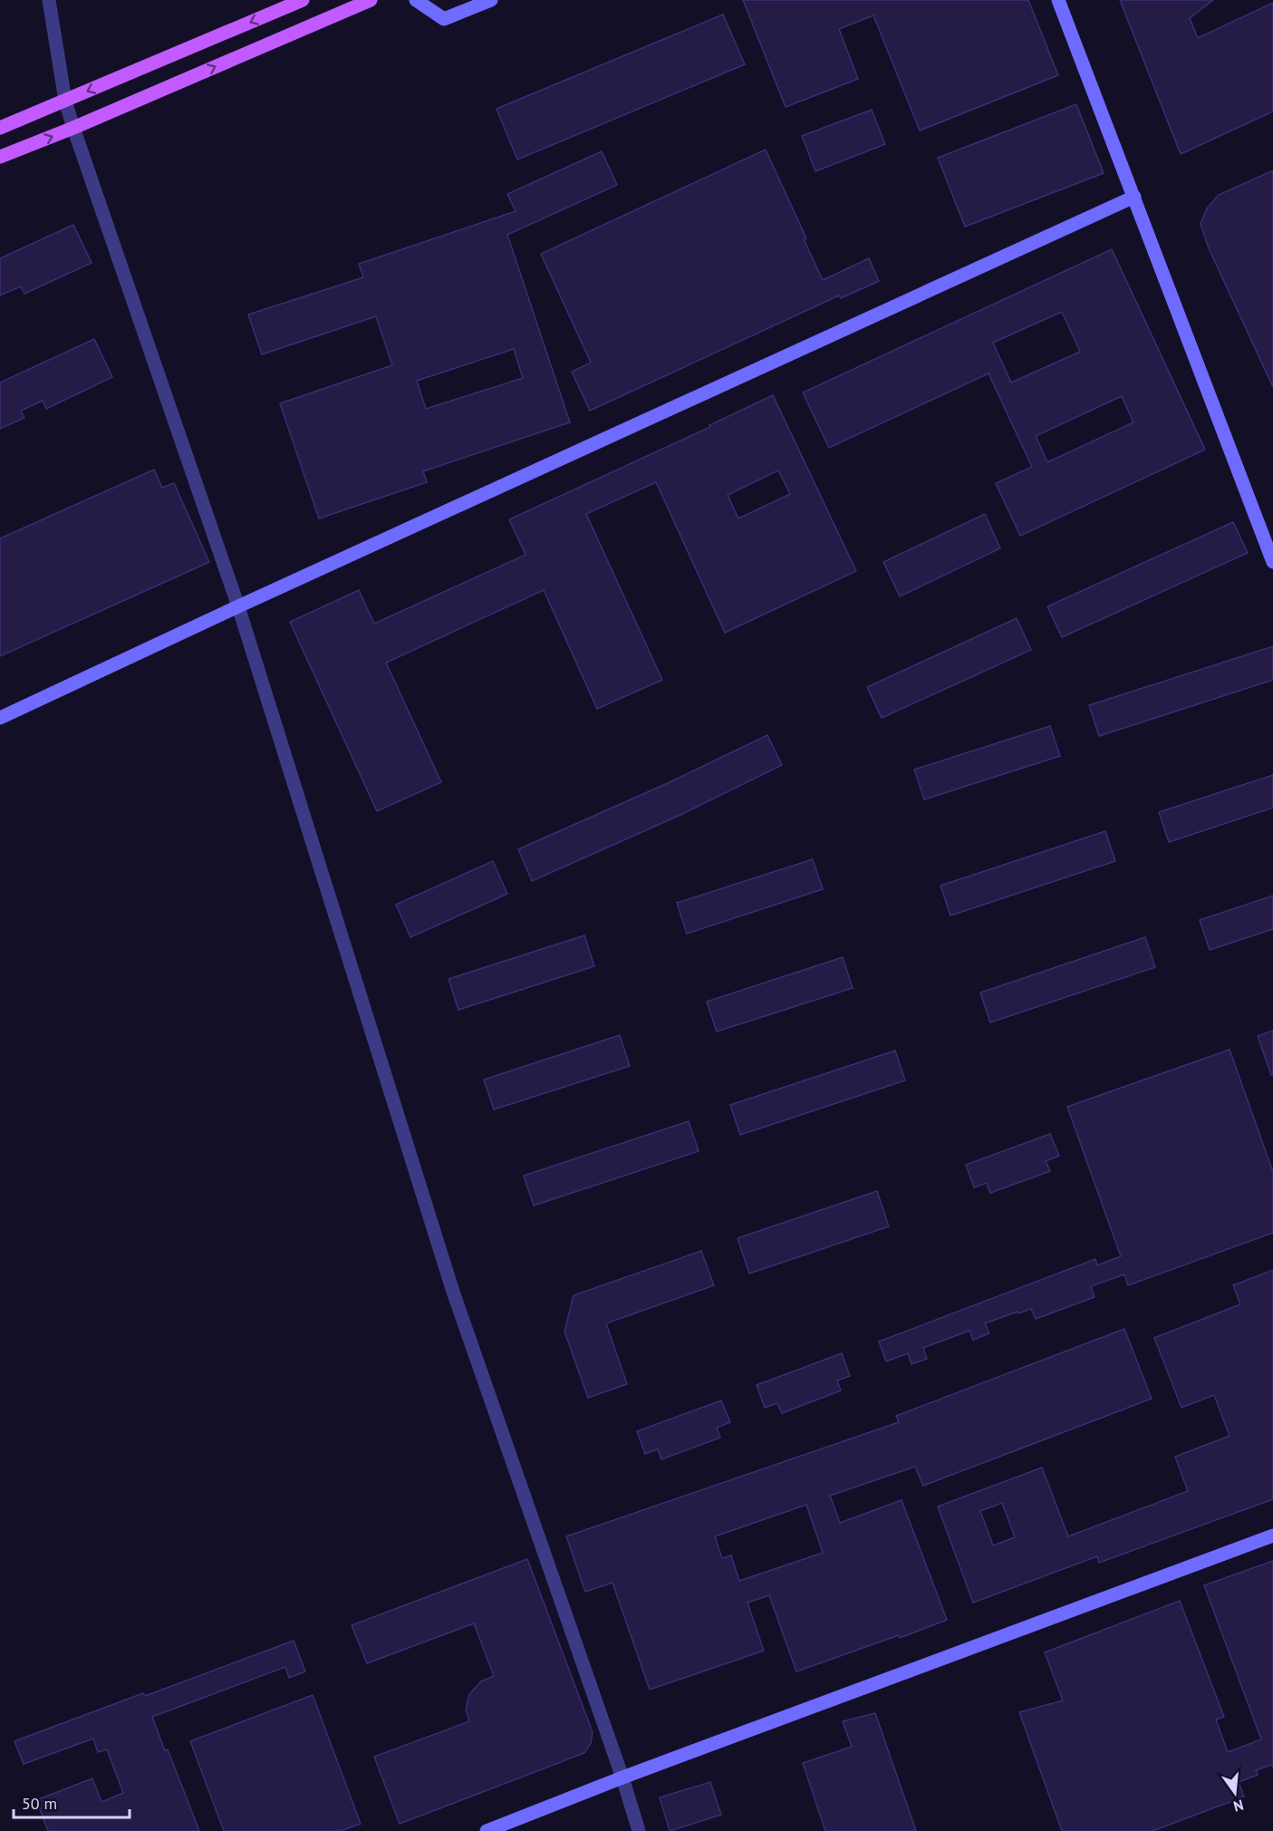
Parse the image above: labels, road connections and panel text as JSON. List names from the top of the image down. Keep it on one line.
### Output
{"scale_bar":"50 m","north":"bottom"}
